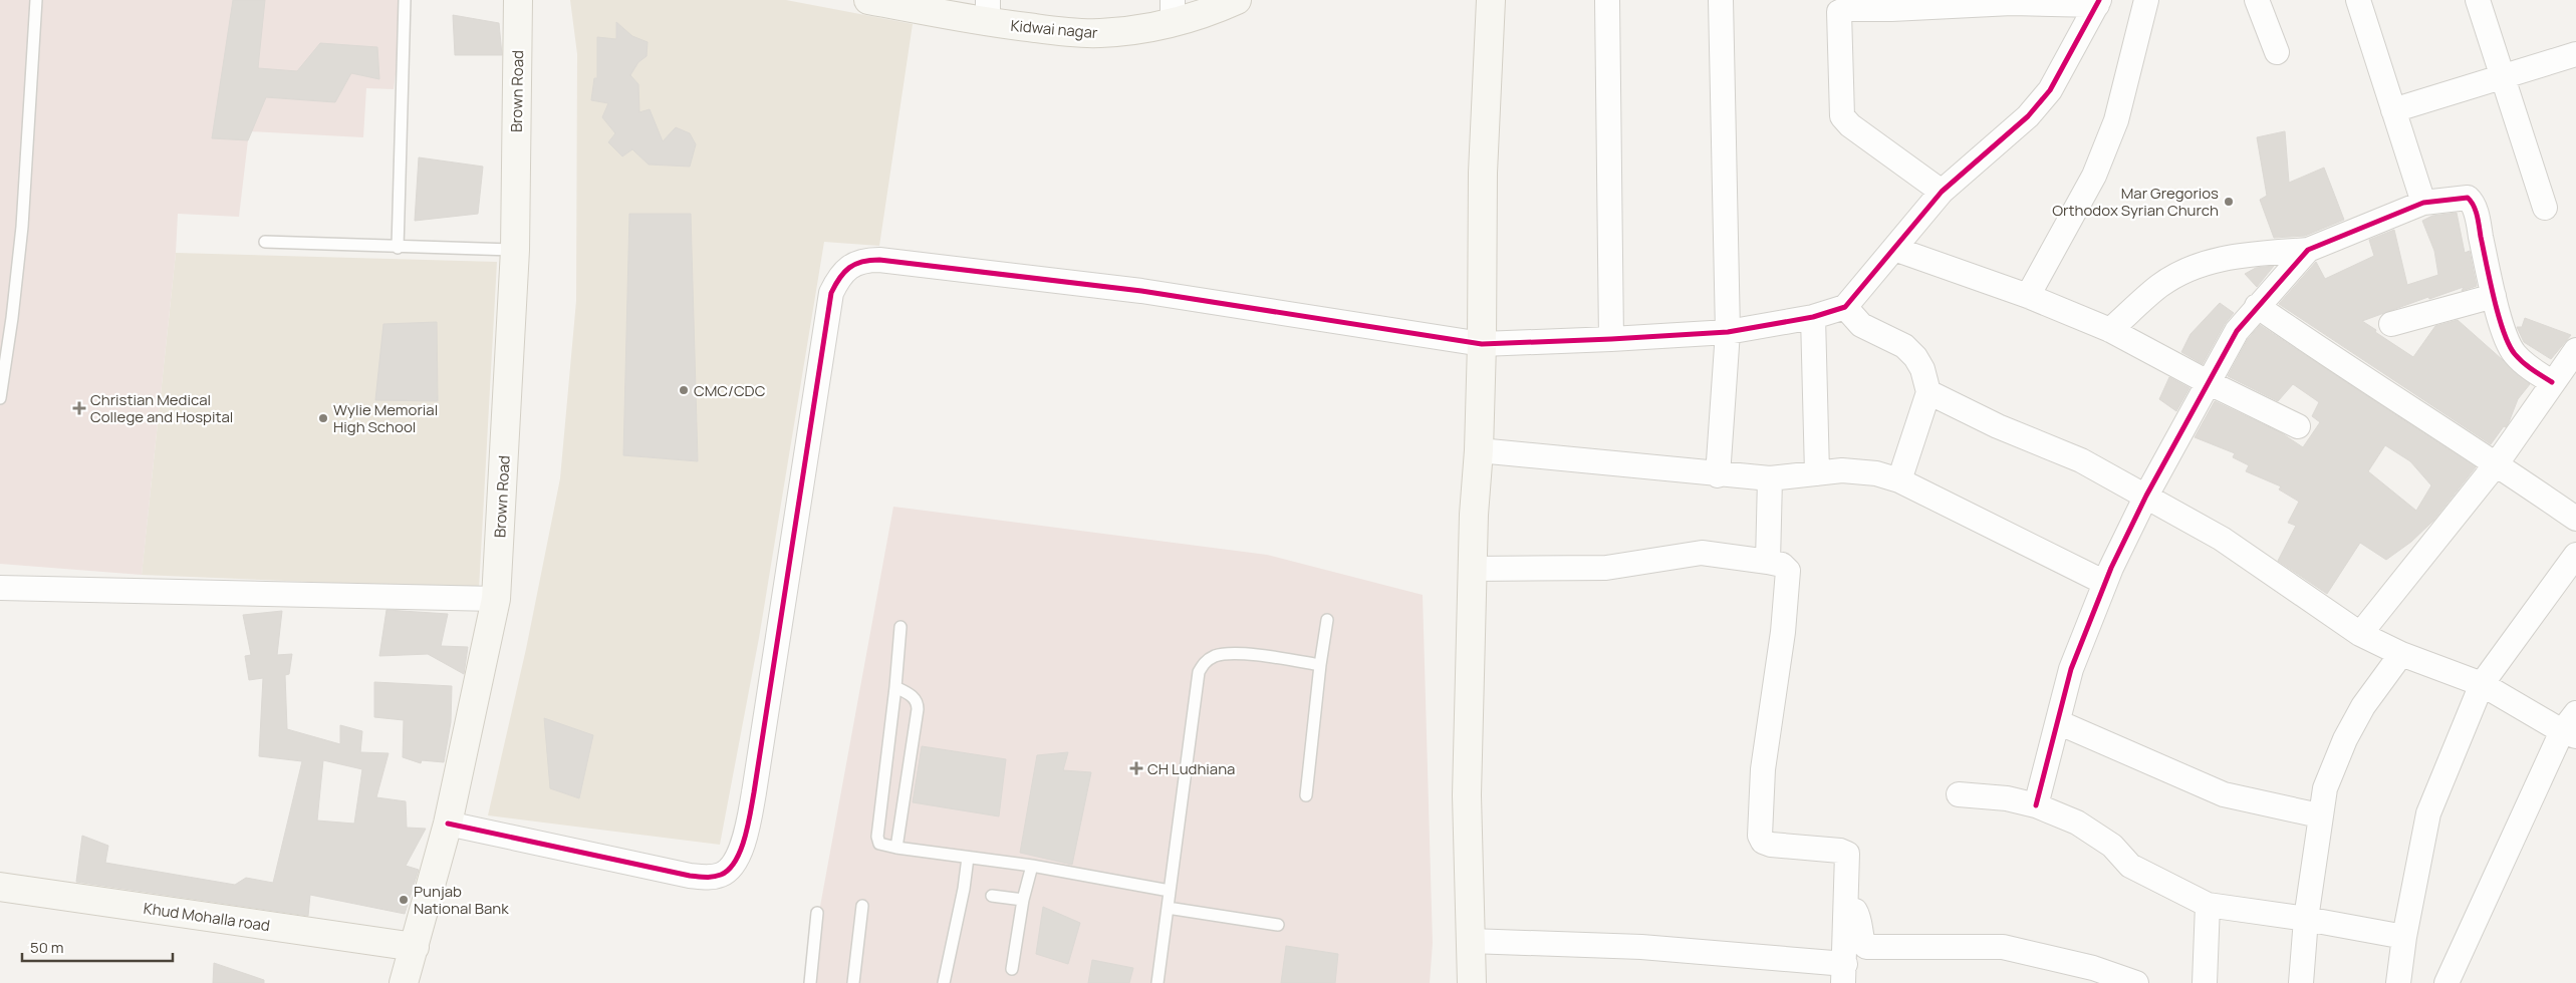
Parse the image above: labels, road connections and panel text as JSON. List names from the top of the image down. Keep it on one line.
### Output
{"streets":{"street":["Kidwai nagar","Brown Road","Khud Mohalla road"]},"crossings":[["Brown Road","Khud Mohalla road"]],"places":{"other":["Mar Gregorios Orthodox Syrian Church","CMC/CDC","Wylie Memorial High School","Punjab National Bank"],"health":["Christian Medical College and Hospital","CH Ludhiana"]},"scale_bar":"50 m"}
